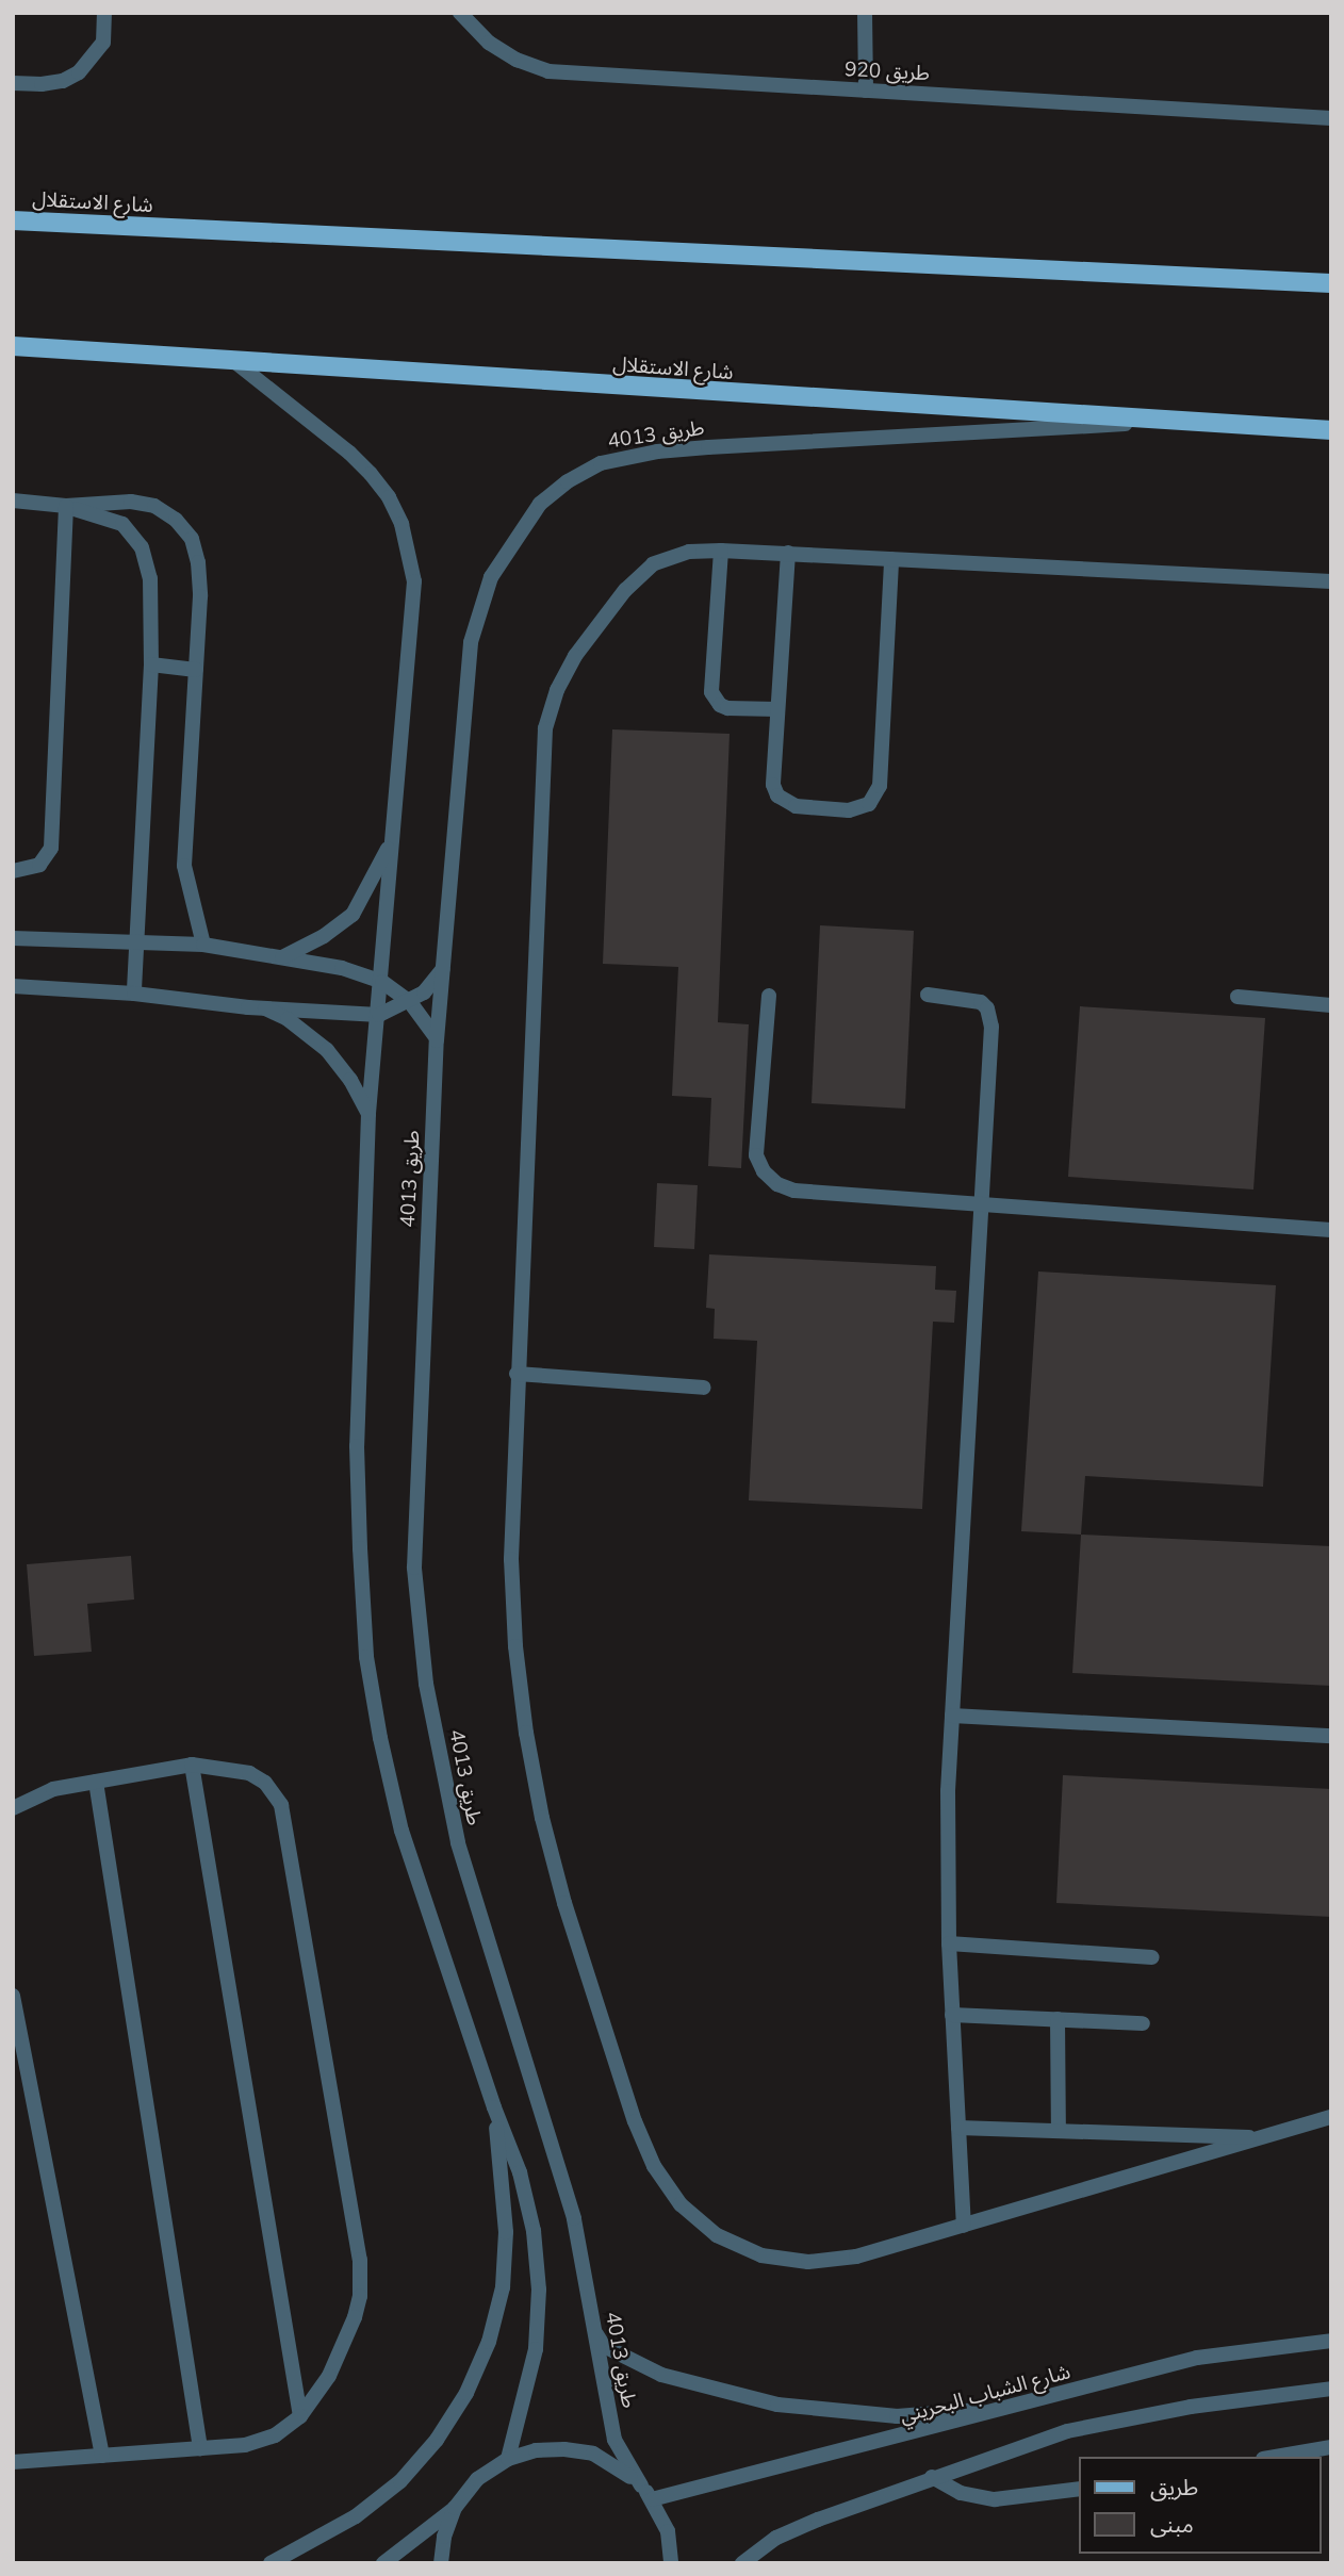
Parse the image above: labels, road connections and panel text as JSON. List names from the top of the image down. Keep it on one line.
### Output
{"streets":{"main road":["شارع الاستقلال"],"street":["طريق 920","طريق 4013","شارع الشباب البحريني"]},"crossings":[["شارع الاستقلال","طريق 4013"]],"legend":["طريق","مبنى"]}
